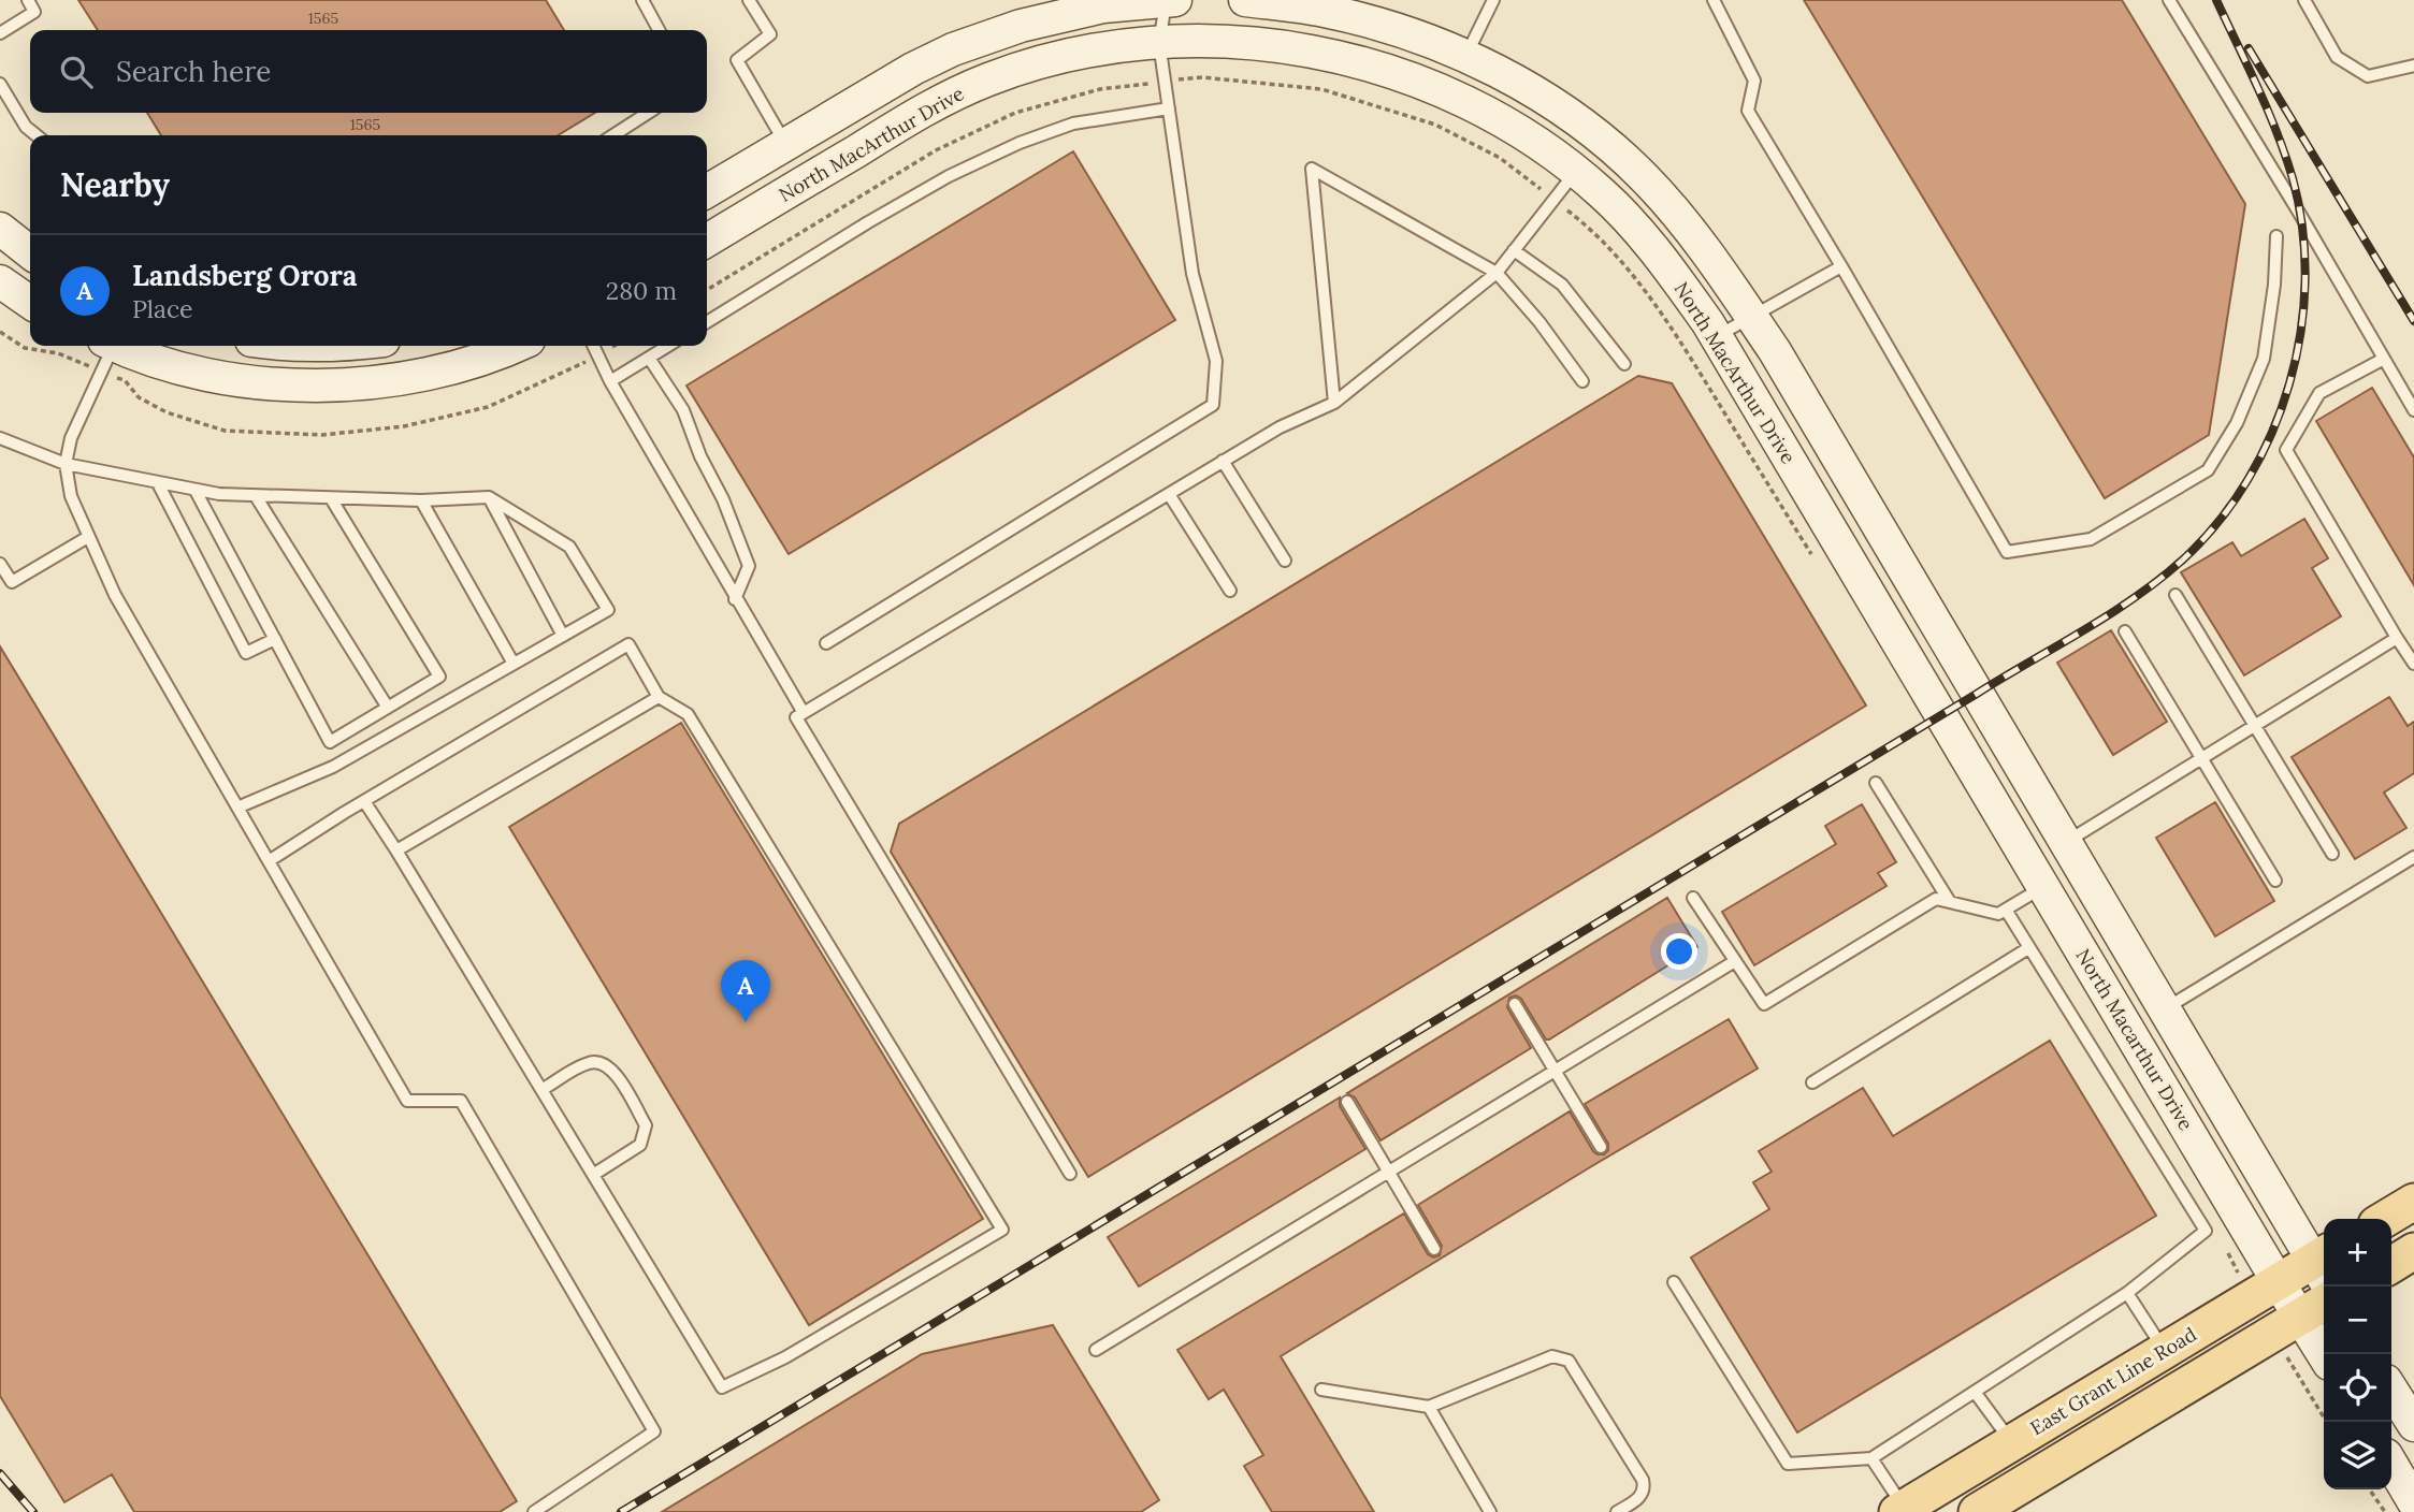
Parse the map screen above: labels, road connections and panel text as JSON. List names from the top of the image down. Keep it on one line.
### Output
{"streets":{"main road":["North MacArthur Drive","North Macarthur Drive","East Grant Line Road"]},"crossings":[["North MacArthur Drive","North Macarthur Drive"],["North Macarthur Drive","East Grant Line Road"]],"house_numbers":["1565","1565"],"page":{"search":"Search here","heading":"Nearby","list":[{"mark":"A","name":"Landsberg Orora","note":"Place","value":"280 m"}],"pins":"A","map_buttons":["+","−"]}}
